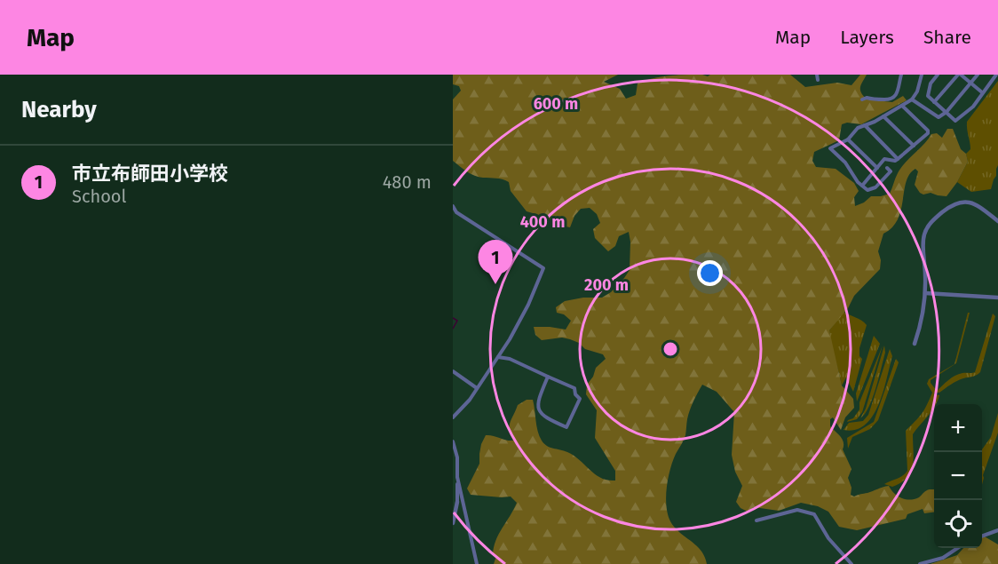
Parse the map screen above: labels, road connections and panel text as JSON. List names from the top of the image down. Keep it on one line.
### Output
{"page":{"header":"Map","nav":["Map","Layers","Share"],"heading":"Nearby","list":[{"mark":"1","name":"市立布師田小学校","note":"School","value":"480 m"}],"pins":"1","map_buttons":["+","−"]},"rings":["600 m","400 m","200 m"]}
